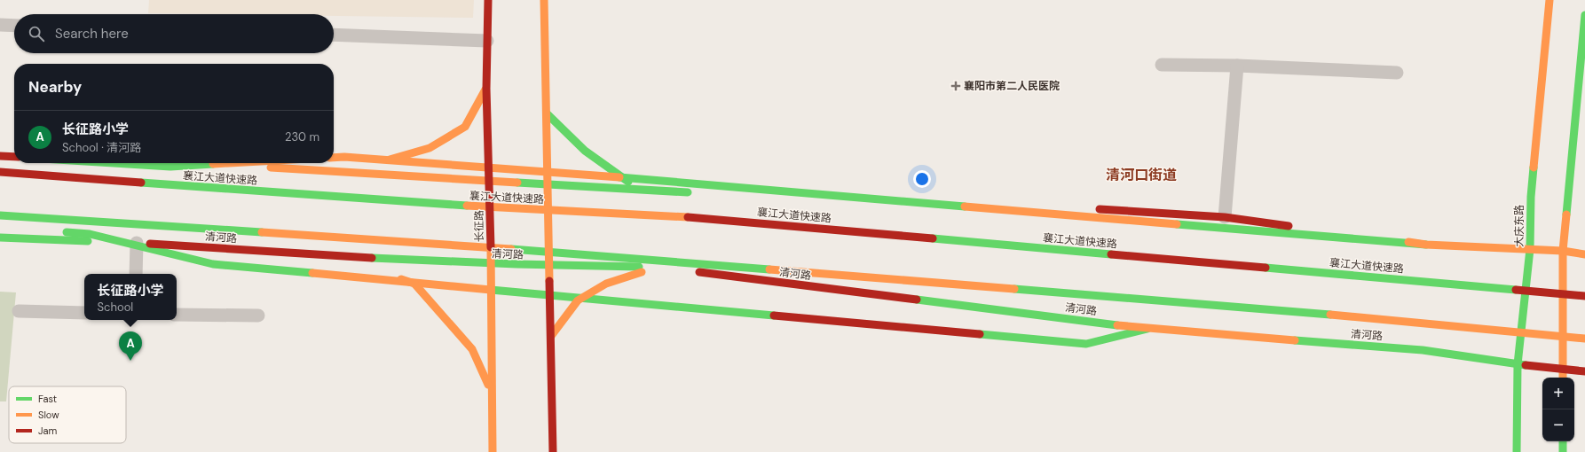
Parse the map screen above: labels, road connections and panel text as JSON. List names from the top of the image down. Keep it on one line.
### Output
{"streets":{"main road":["襄江大道快速路","长征路","大庆东路","清河路"]},"crossings":[["长征路","清河路"],["大庆东路","清河路"]],"districts":["清河口街道"],"places":{"health":["襄阳市第二人民医院"]},"legend":["Fast","Slow","Jam"],"page":{"search":"Search here","heading":"Nearby","list":[{"mark":"A","name":"长征路小学","note":"School · 清河路","value":"230 m"}],"popup":["长征路小学","School"],"pins":"A","map_buttons":["+","−"]}}
